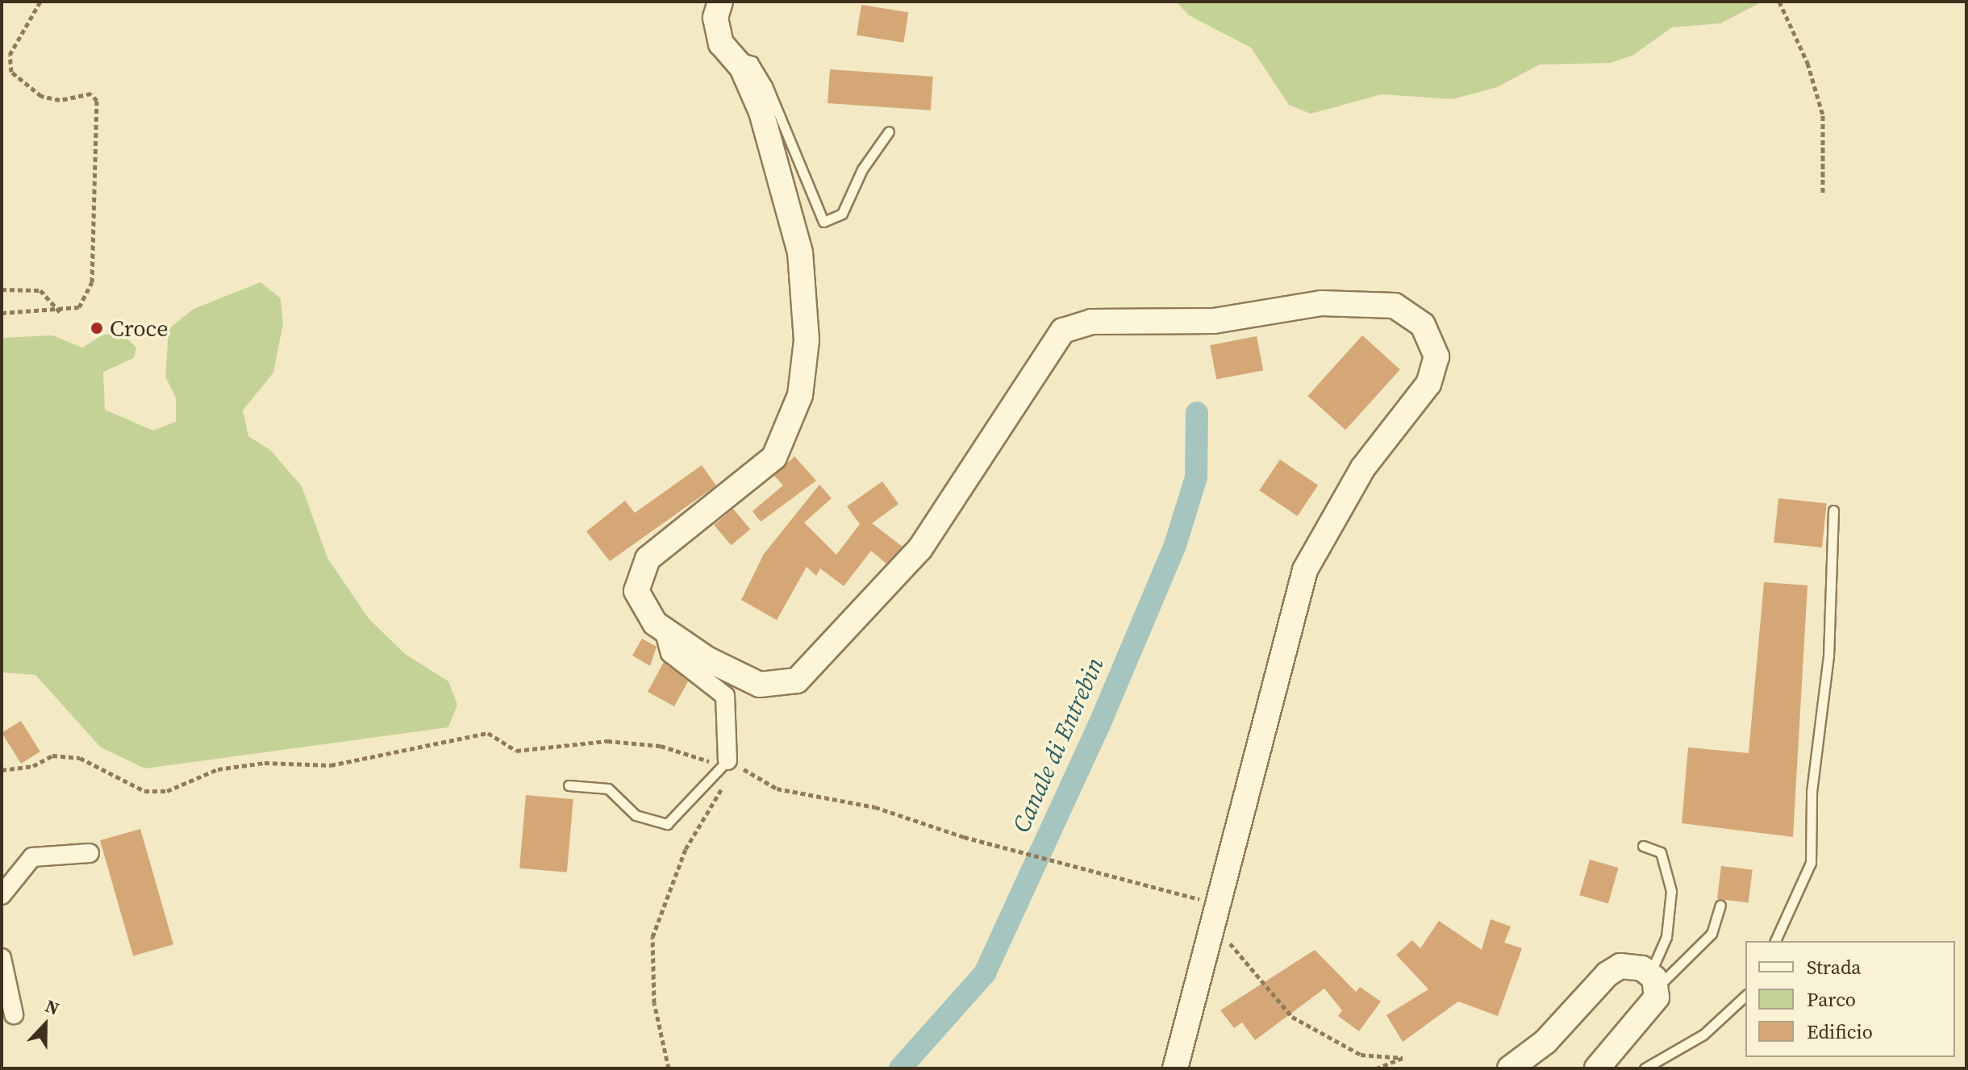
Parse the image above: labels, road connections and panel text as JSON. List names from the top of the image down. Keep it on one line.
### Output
{"water":["Canale di Entrebin"],"places":["Croce"],"legend":["Strada","Parco","Edificio"],"north":"top"}
